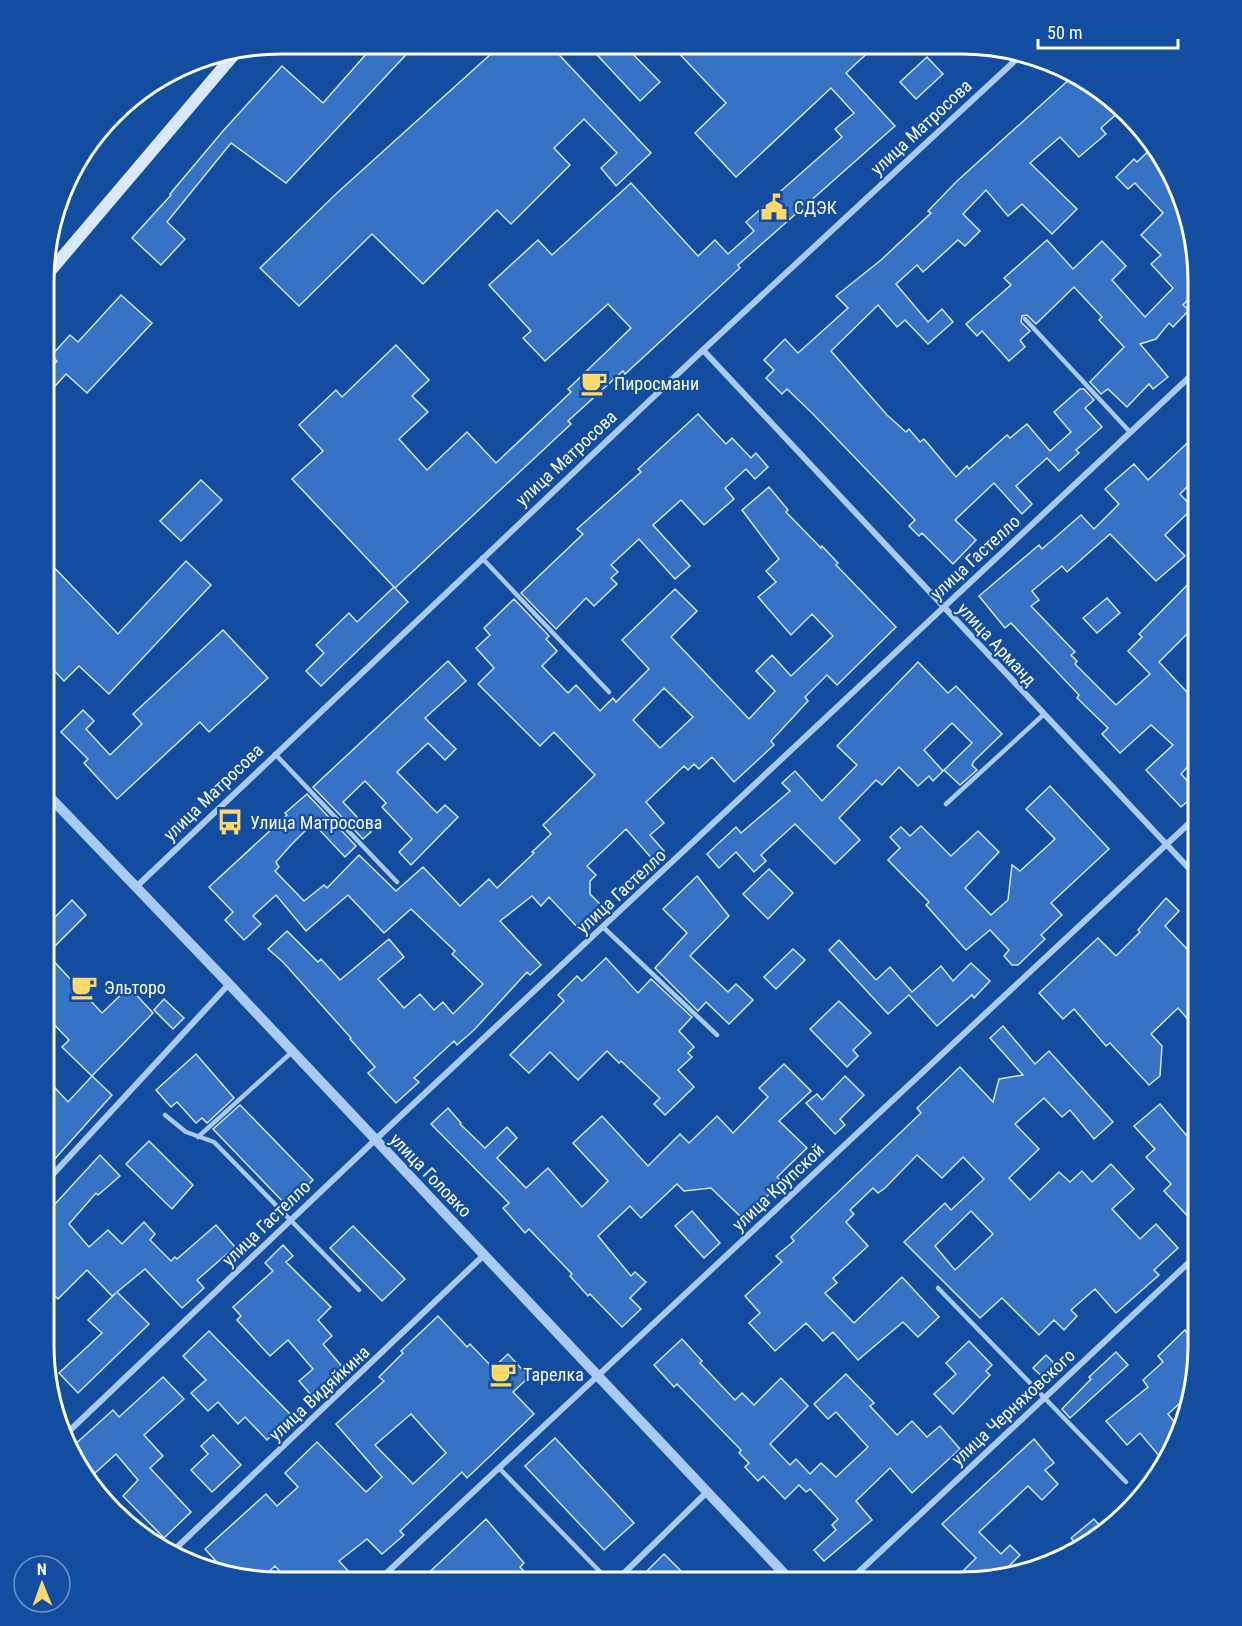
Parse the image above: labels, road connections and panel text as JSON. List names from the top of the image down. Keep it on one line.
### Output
{"streets":{"street":["улица Матросова","улица Гастелло","улица Арманд","улица Головко","улица Крупской","улица Видяйкина","улица Черняховского"]},"crossings":[["улица Матросова","улица Арманд"],["улица Матросова","улица Головко"],["улица Гастелло","улица Арманд"],["улица Гастелло","улица Головко"],["улица Арманд","улица Крупской"],["улица Головко","улица Крупской"],["улица Головко","улица Видяйкина"]],"places":{"public building":["СДЭК"],"cafe":["Пиросмани","Эльторо","Тарелка"],"bus stop":["Улица Матросова"]},"scale_bar":"50 m","north":"top"}
